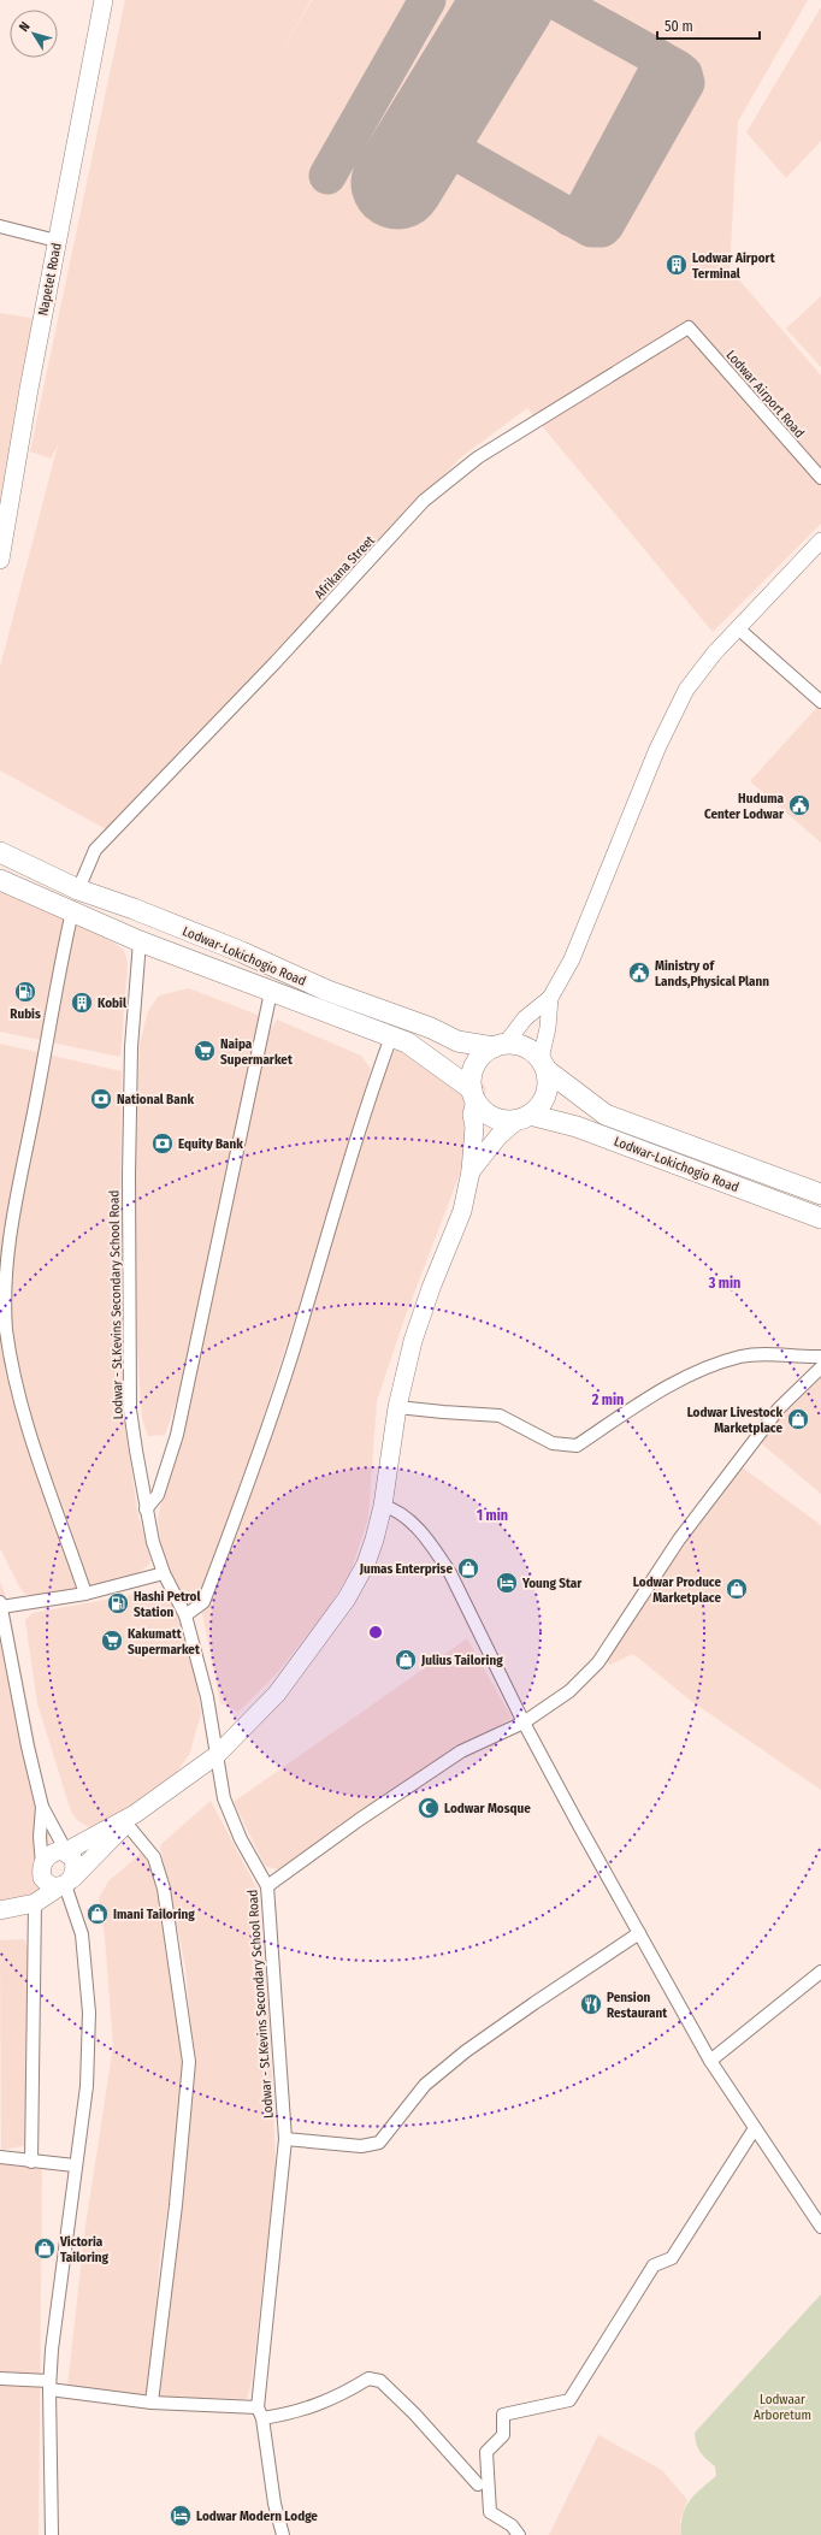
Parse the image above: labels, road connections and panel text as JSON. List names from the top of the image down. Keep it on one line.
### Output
{"streets":{"highway":["Lodwar-Lokichogio Road"],"main road":["Napetet Road"],"street":["Lodwar Airport Road","Afrikana Street","Lodwar - St.Kevins Secondary School Road"]},"crossings":[["Lodwar Airport Road","Afrikana Street"],["Afrikana Street","Lodwar-Lokichogio Road"],["Lodwar-Lokichogio Road","Lodwar - St.Kevins Secondary School Road"]],"parks":["Lodwaar Arboretum"],"places":{"building":["Lodwar Airport Terminal","Kobil"],"public building":["Huduma Center Lodwar","Ministry of Lands,Physical Plann"],"fuel station":["Rubis","Hashi Petrol Station"],"supermarket":["Naipa Supermarket","Kakumatt Supermarket"],"bank":["National Bank","Equity Bank"],"shop":["Lodwar Livestock Marketplace","Jumas Enterprise","Lodwar Produce Marketplace","Julius Tailoring","Imani Tailoring","Victoria Tailoring"],"hotel":["Young Star","Lodwar Modern Lodge"],"mosque":["Lodwar Mosque"],"restaurant":["Pension Restaurant"]},"scale_bar":"50 m","north":"top left","rings":["3 min","2 min","1 min"]}
